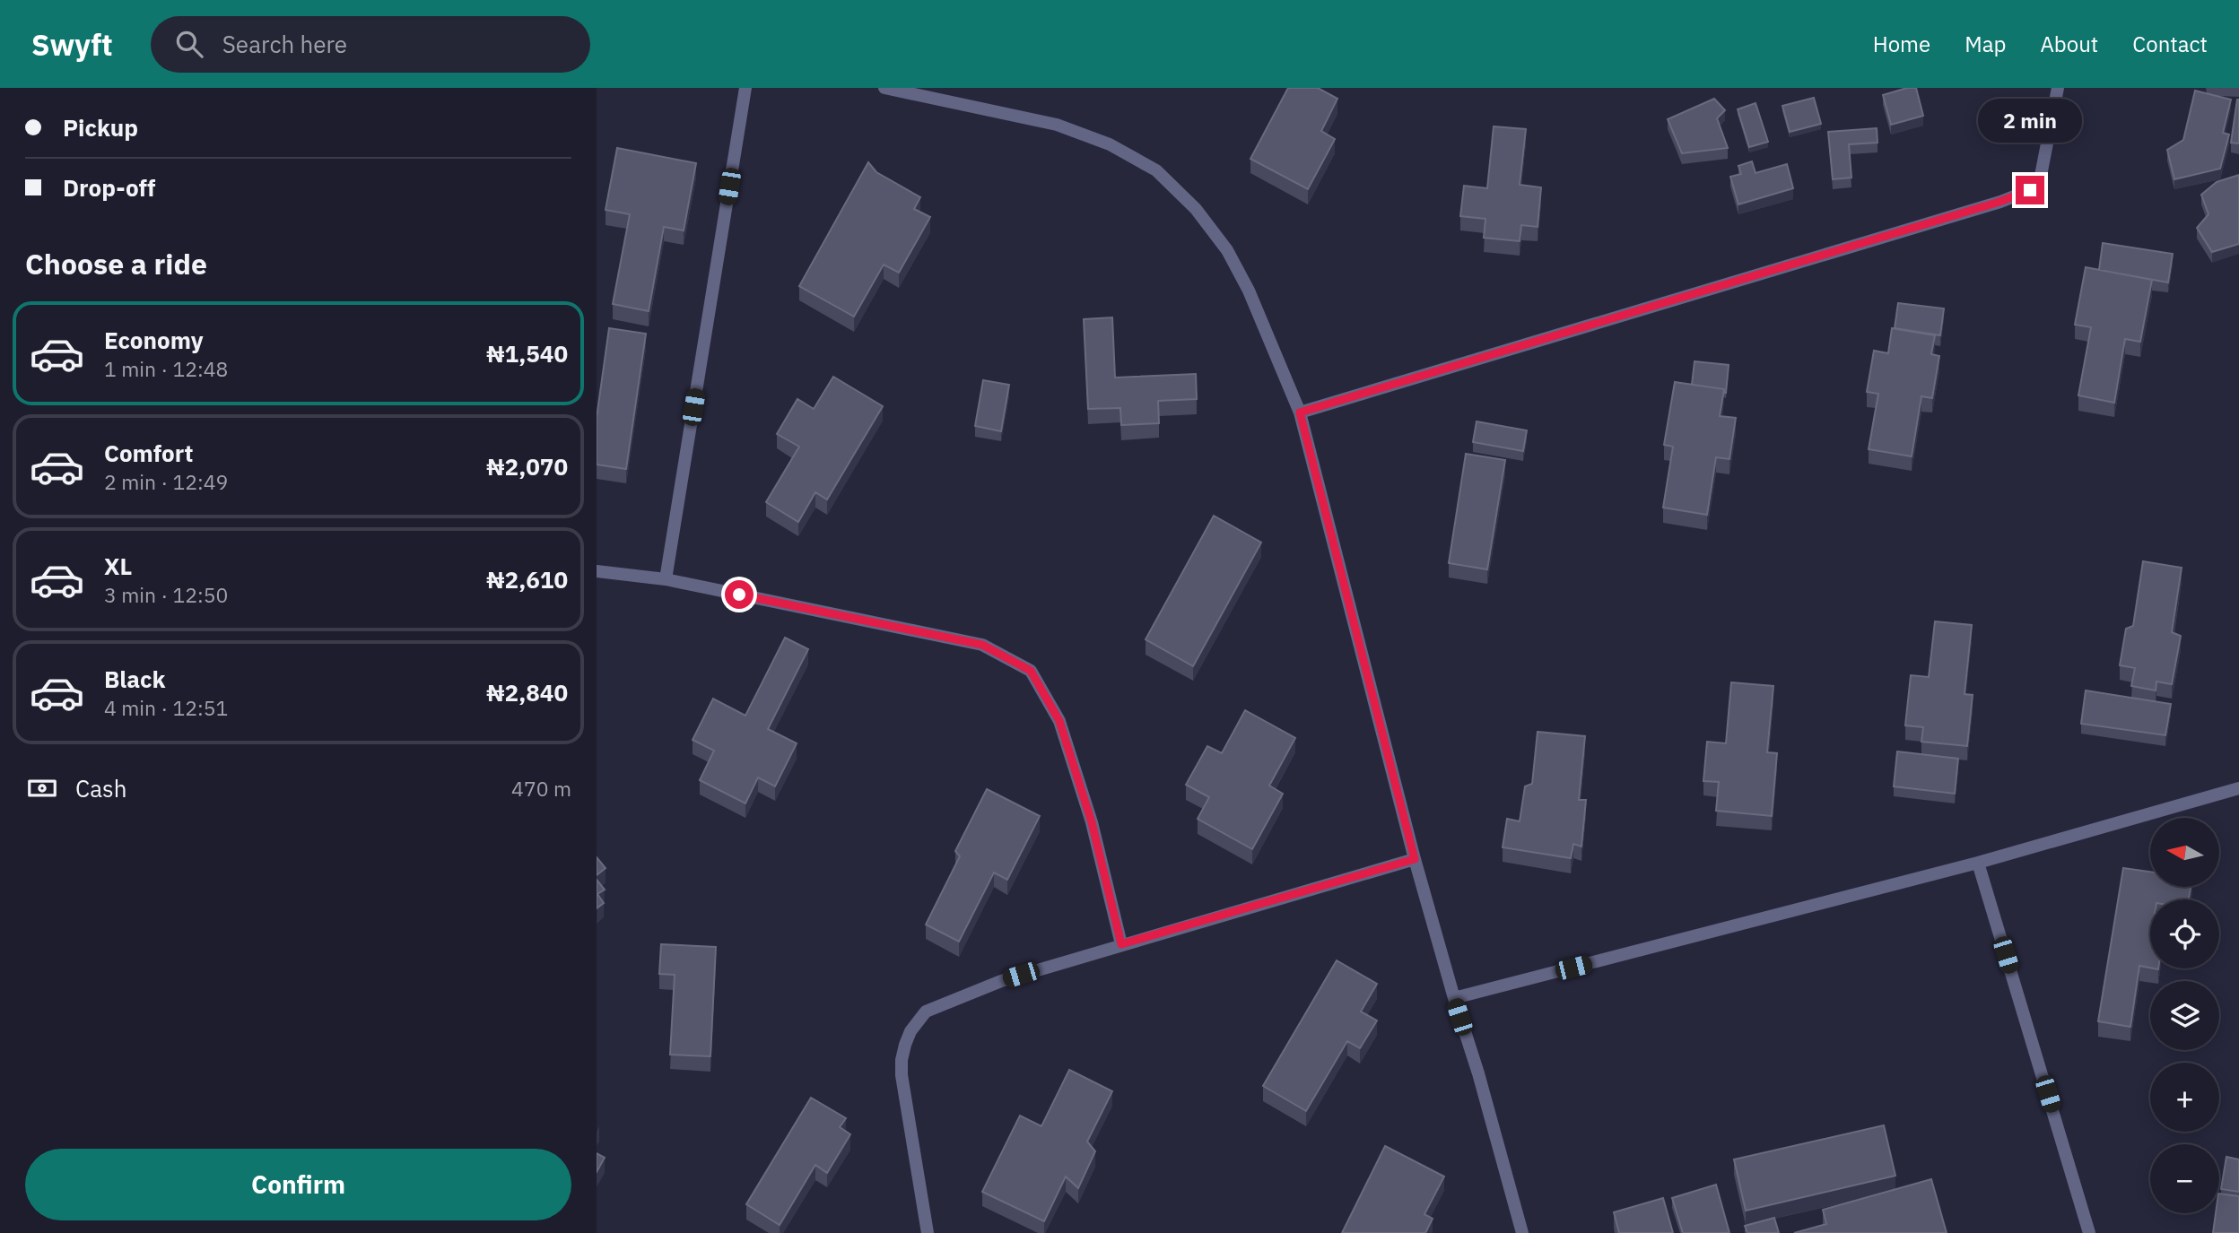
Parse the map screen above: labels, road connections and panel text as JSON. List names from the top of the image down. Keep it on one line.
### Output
{"north":"left","page":{"header":"Swyft","search":"Search here","nav":["Home","Map","About","Contact"],"banner":["Pickup","Drop-off"],"bubble":"2 min","heading":"Choose a ride","list":[{"name":"Economy","note":"1 min · 12:48","value":"₦1,540"},{"name":"Comfort","note":"2 min · 12:49","value":"₦2,070"},{"name":"XL","note":"3 min · 12:50","value":"₦2,610"},{"name":"Black","note":"4 min · 12:51","value":"₦2,840"}],"pay":["Cash","470 m"],"map_buttons":["+","−"],"buttons":"Confirm"}}
